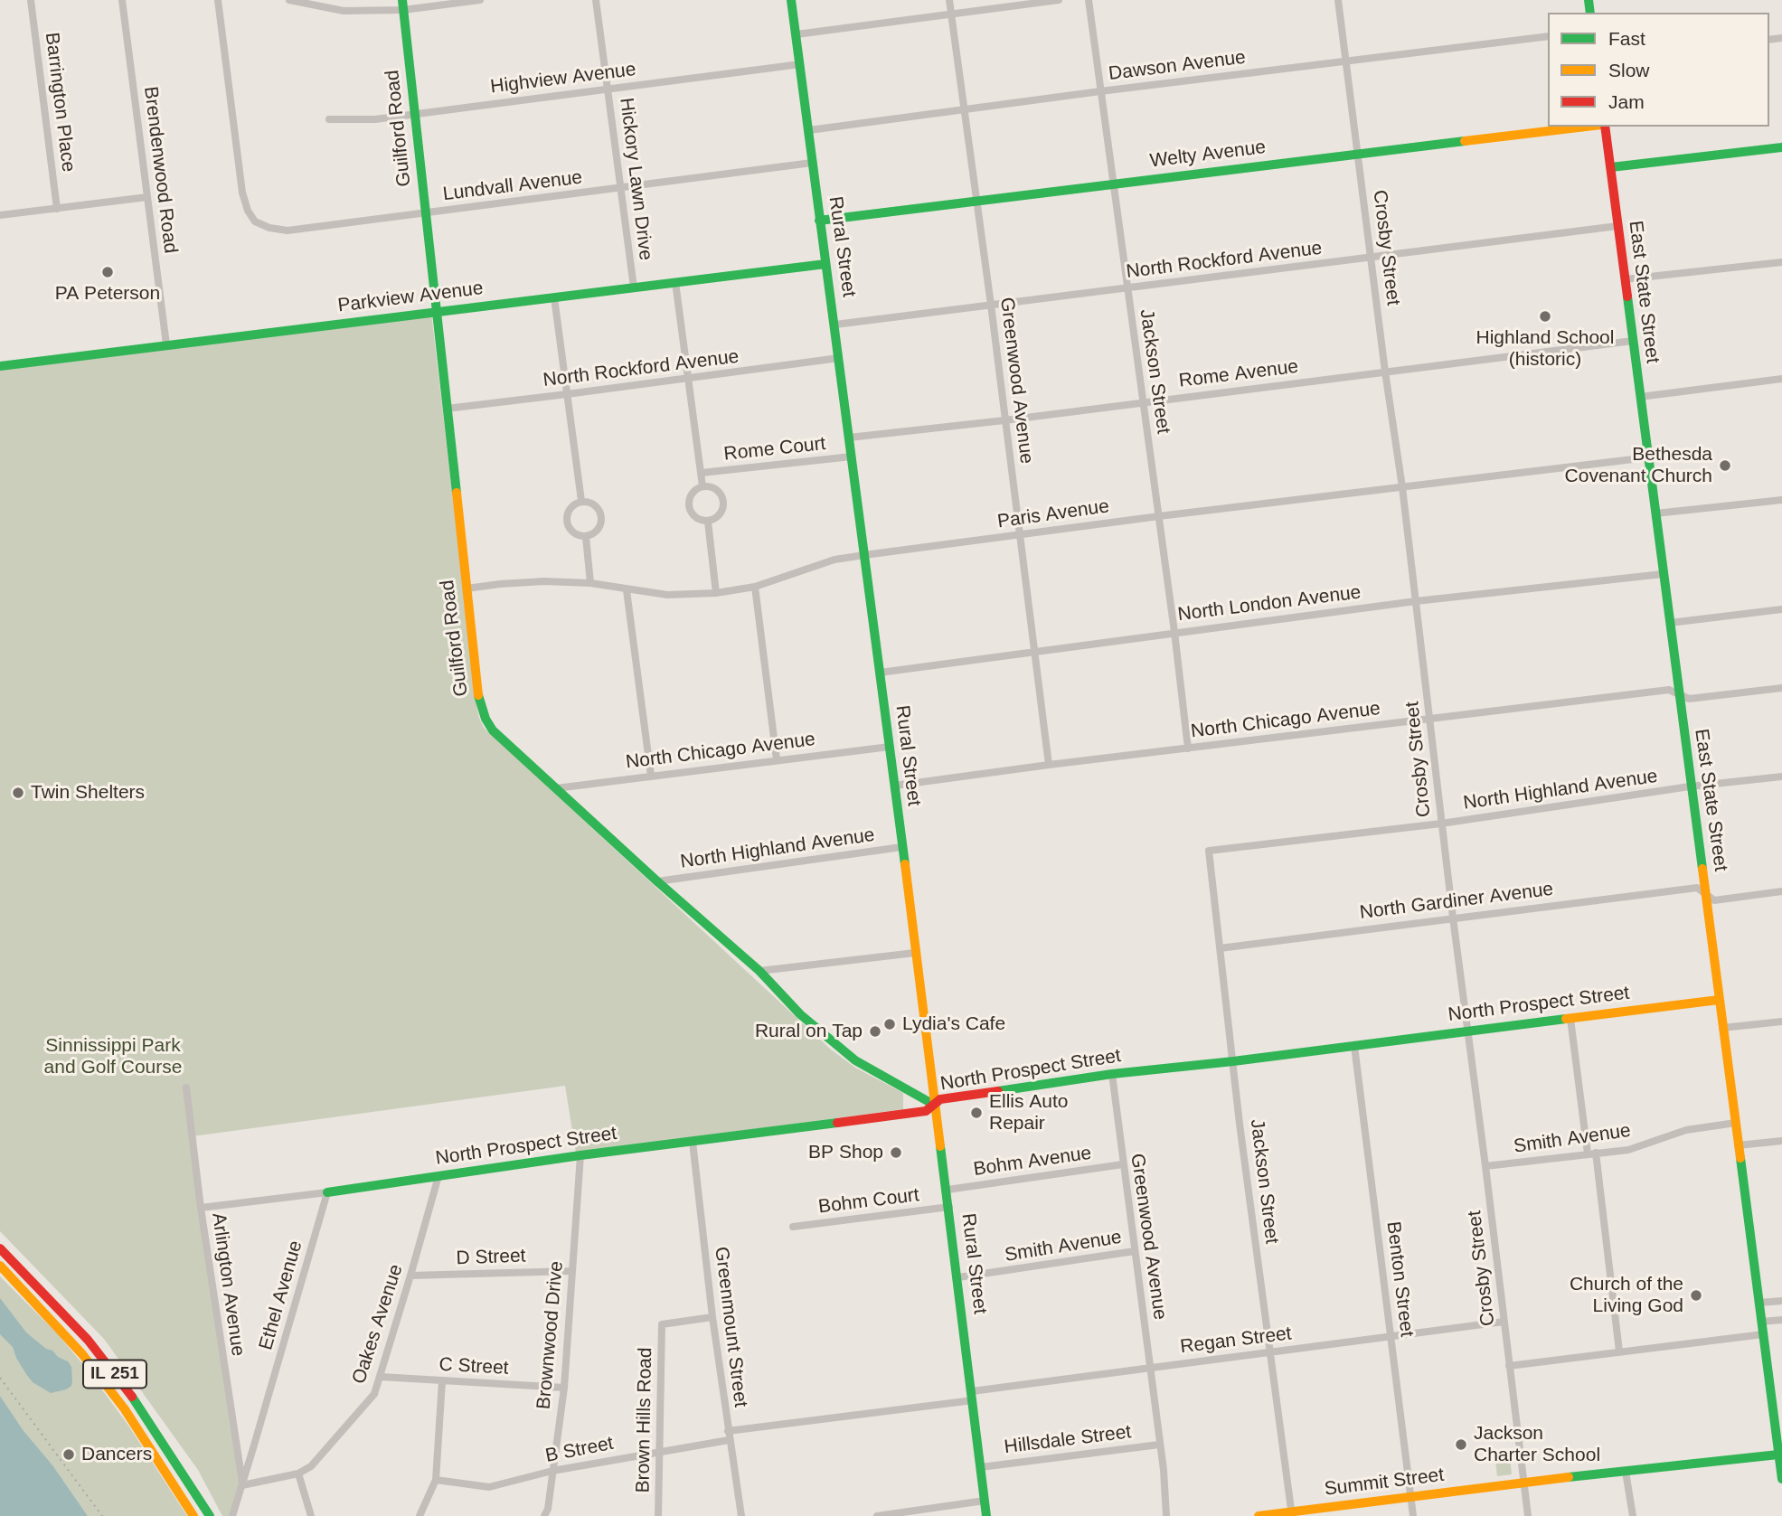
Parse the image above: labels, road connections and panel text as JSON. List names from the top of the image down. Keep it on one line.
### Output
{"streets":{"street":["Dawson Avenue","Highview Avenue","Barrington Place","Guilford Road","Welty Avenue","Brendenwood Road","Hickory Lawn Drive","Lundvall Avenue","Rural Street","Crosby Street","North Rockford Avenue","East State Street","Parkview Avenue","Jackson Street","Rome Avenue","Greenwood Avenue","Rome Court","Paris Avenue","North London Avenue","North Chicago Avenue","North Highland Avenue","North Gardiner Avenue","North Prospect Street","Smith Avenue","Bohm Avenue","Bohm Court","D Street","Benton Street","Arlington Avenue","Ethel Avenue","Oakes Avenue","Greenmount Street","Brownwood Drive","Regan Street","C Street","IL 251","Brown Hills Road","Hillsdale Street","B Street","Summit Street"]},"crossings":[["Dawson Avenue","Rural Street"],["Dawson Avenue","Crosby Street"],["Dawson Avenue","Jackson Street"],["Dawson Avenue","Greenwood Avenue"],["Highview Avenue","Guilford Road"],["Highview Avenue","Hickory Lawn Drive"],["Highview Avenue","Rural Street"],["Guilford Road","Lundvall Avenue"],["Guilford Road","Rural Street"],["Guilford Road","North Rockford Avenue"],["Guilford Road","Parkview Avenue"],["Guilford Road","Paris Avenue"],["Guilford Road","North Chicago Avenue"],["Guilford Road","North Highland Avenue"],["Guilford Road","North Prospect Street"],["Welty Avenue","Rural Street"],["Welty Avenue","Crosby Street"],["Welty Avenue","Jackson Street"],["Welty Avenue","Greenwood Avenue"],["Brendenwood Road","Parkview Avenue"],["Hickory Lawn Drive","Lundvall Avenue"],["Hickory Lawn Drive","Parkview Avenue"],["Lundvall Avenue","Rural Street"],["Rural Street","North Rockford Avenue"],["Rural Street","Parkview Avenue"],["Rural Street","Rome Avenue"],["Rural Street","Rome Court"],["Rural Street","Paris Avenue"],["Rural Street","North London Avenue"],["Rural Street","North Chicago Avenue"],["Rural Street","North Highland Avenue"],["Rural Street","North Prospect Street"],["Rural Street","Smith Avenue"],["Rural Street","Bohm Avenue"],["Rural Street","Bohm Court"],["Rural Street","Regan Street"],["Rural Street","Hillsdale Street"],["Crosby Street","North Rockford Avenue"],["Crosby Street","Rome Avenue"],["Crosby Street","Paris Avenue"],["Crosby Street","North London Avenue"],["Crosby Street","North Chicago Avenue"],["Crosby Street","North Highland Avenue"],["Crosby Street","North Gardiner Avenue"],["Crosby Street","North Prospect Street"],["Crosby Street","Smith Avenue"],["Crosby Street","Regan Street"],["Crosby Street","Summit Street"],["North Rockford Avenue","East State Street"],["North Rockford Avenue","Jackson Street"],["North Rockford Avenue","Greenwood Avenue"],["East State Street","Rome Avenue"],["East State Street","Paris Avenue"],["East State Street","North London Avenue"],["East State Street","North Chicago Avenue"],["East State Street","North Highland Avenue"],["East State Street","North Gardiner Avenue"],["East State Street","North Prospect Street"],["East State Street","Smith Avenue"],["East State Street","Summit Street"],["Jackson Street","Rome Avenue"],["Jackson Street","Paris Avenue"],["Jackson Street","North London Avenue"],["Jackson Street","North Chicago Avenue"],["Jackson Street","North Highland Avenue"],["Jackson Street","North Gardiner Avenue"],["Jackson Street","North Prospect Street"],["Jackson Street","Regan Street"],["Jackson Street","Summit Street"],["Rome Avenue","Greenwood Avenue"],["Greenwood Avenue","Paris Avenue"],["Greenwood Avenue","North London Avenue"],["Greenwood Avenue","North Chicago Avenue"],["Greenwood Avenue","North Prospect Street"],["Greenwood Avenue","Smith Avenue"],["Greenwood Avenue","Bohm Avenue"],["Greenwood Avenue","Regan Street"],["Greenwood Avenue","Hillsdale Street"],["North Prospect Street","Benton Street"],["North Prospect Street","Arlington Avenue"],["North Prospect Street","Ethel Avenue"],["North Prospect Street","Oakes Avenue"],["North Prospect Street","Greenmount Street"],["North Prospect Street","Brownwood Drive"],["D Street","Oakes Avenue"],["D Street","Brownwood Drive"],["Benton Street","Regan Street"],["Benton Street","Summit Street"],["Arlington Avenue","Ethel Avenue"],["Arlington Avenue","Oakes Avenue"],["Ethel Avenue","Oakes Avenue"],["Oakes Avenue","C Street"],["Greenmount Street","Regan Street"],["Greenmount Street","Brown Hills Road"],["Greenmount Street","B Street"],["Brownwood Drive","C Street"],["Brownwood Drive","B Street"],["Brown Hills Road","B Street"]],"parks":["Sinnissippi Park and Golf Course"],"places":["PA Peterson","Highland School (historic)","Bethesda Covenant Church","Twin Shelters","Lydia's Cafe","Rural on Tap","Ellis Auto Repair","BP Shop","Church of the Living God","Jackson Charter School","Dancers"],"legend":["Fast","Slow","Jam"]}
